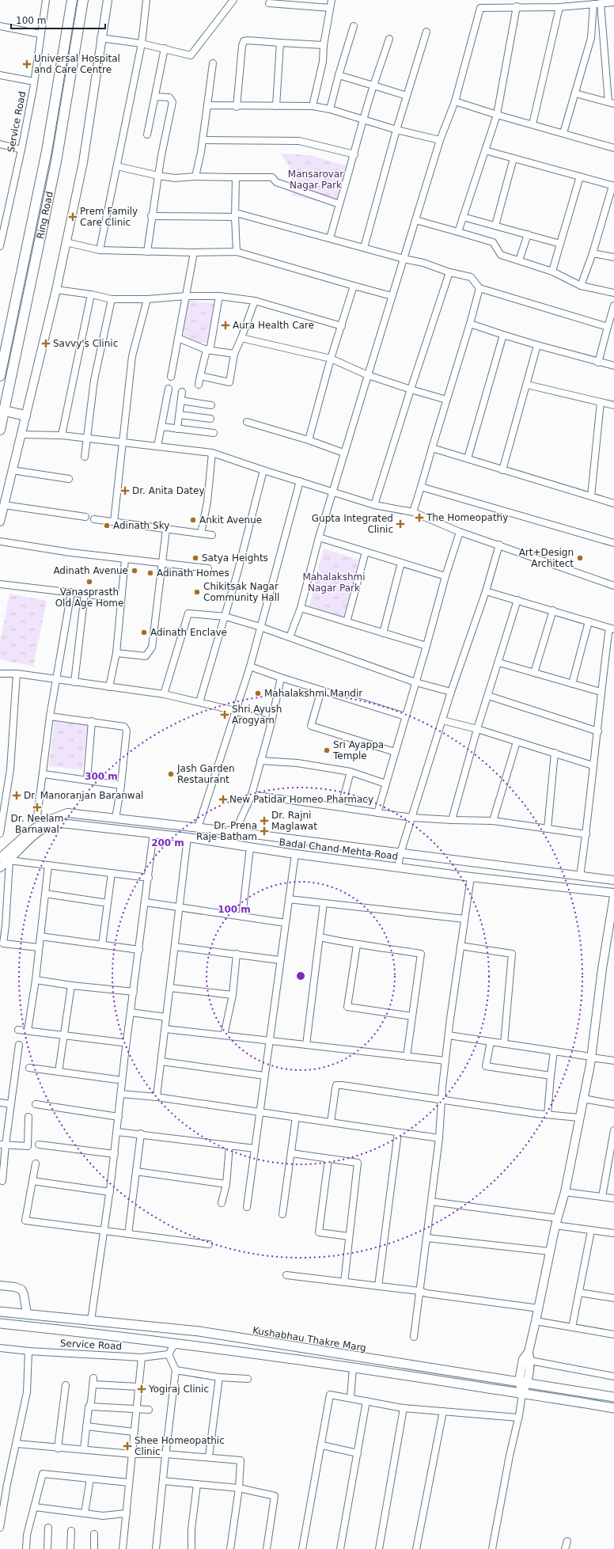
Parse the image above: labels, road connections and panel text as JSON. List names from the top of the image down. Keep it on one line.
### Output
{"streets":{"main road":["Ring Road","Kushabhau Thakre Marg"],"street":["Service Road","Badal Chand Mehta Road"]},"parks":["Mansarovar Nagar Park","Mahalakshmi Nagar Park"],"places":{"health":["Universal Hospital and Care Centre","Prem Family Care Clinic","Aura Health Care","Savvy's Clinic","Dr. Anita Datey","The Homeopathy","Gupta Integrated Clinic","Shri Ayush Arogyam","Dr. Manoranjan Baranwal","New Patidar Homeo Pharmacy","Dr. Neelam Barnawal","Dr. Rajni Maglawat","Dr. Prena Raje Batham","Yogiraj Clinic","Shee Homeopathic Clinic"],"other":["Ankit Avenue","Adinath Sky","Satya Heights","Art+Design Architect","Adinath Avenue","Adinath Homes","Vanasprasth Old Age Home","Chikitsak Nagar Community Hall","Adinath Enclave","Mahalakshmi Mandir","Sri Ayappa Temple","Jash Garden Restaurant"]},"scale_bar":"100 m","rings":["300 m","200 m","100 m"]}
